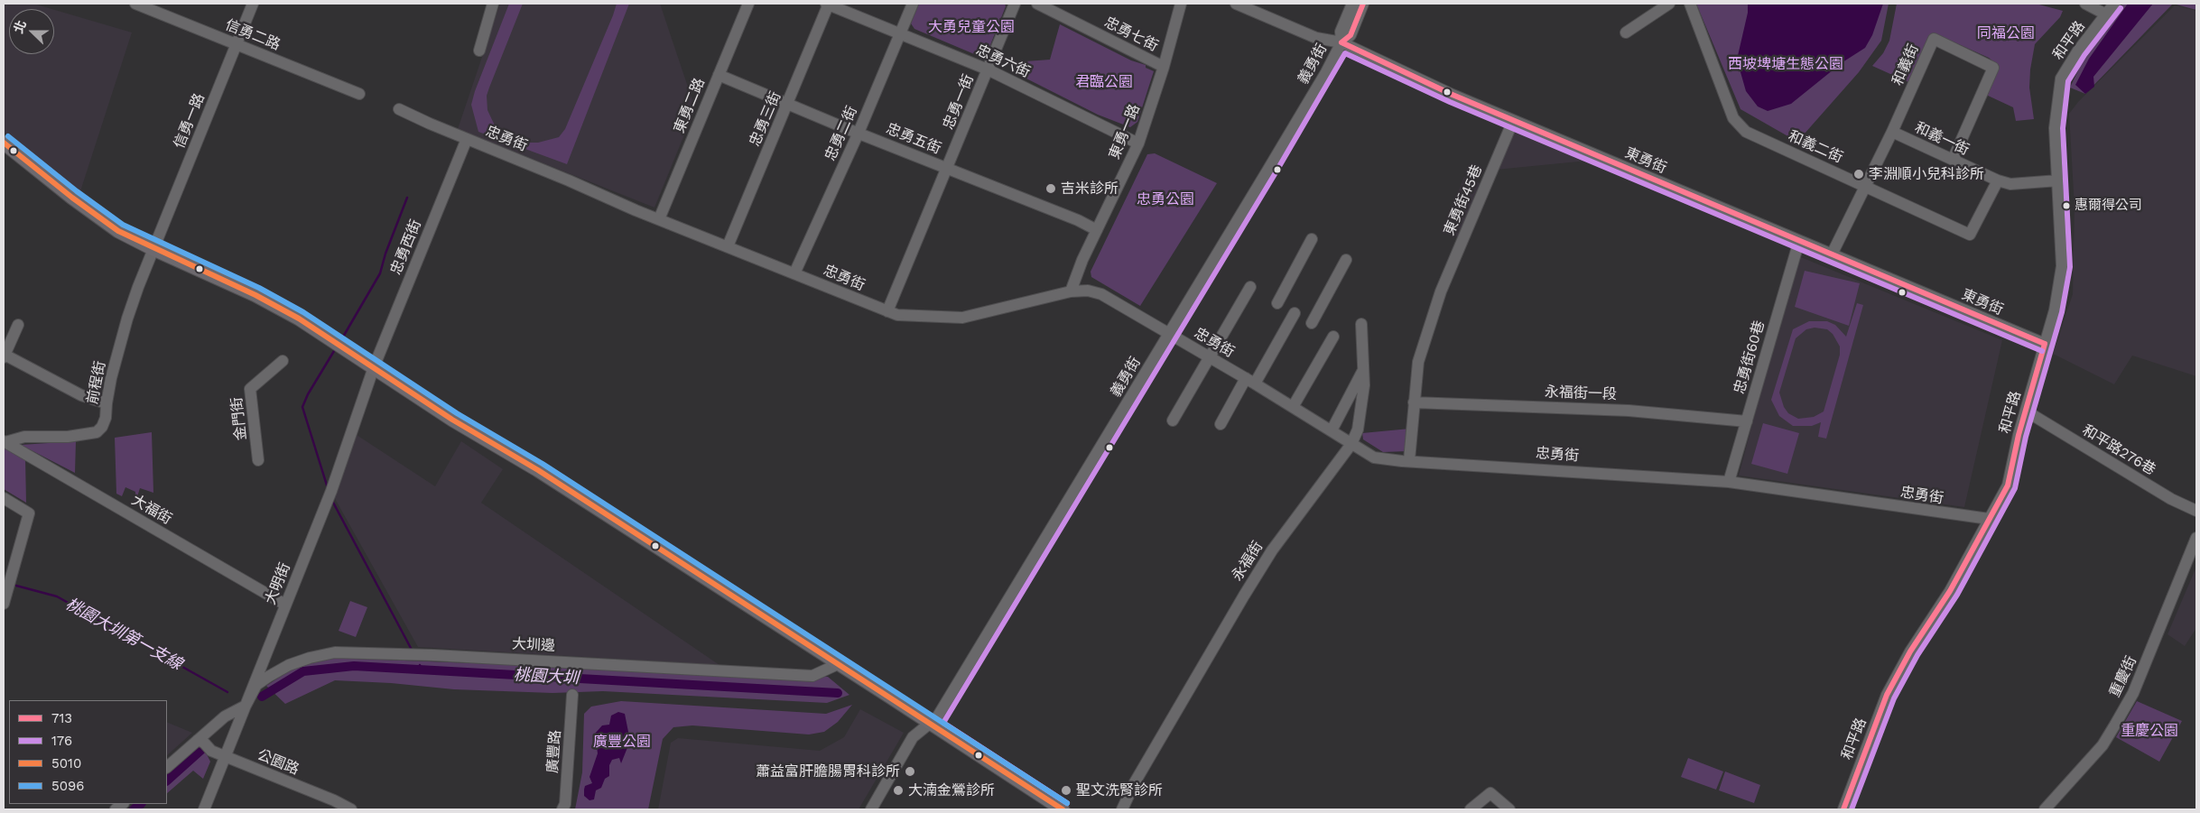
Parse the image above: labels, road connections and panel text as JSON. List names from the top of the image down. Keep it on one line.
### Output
{"streets":{"street":["忠勇七街","信勇二路","和平路","忠勇六街","義勇街","和義街","忠勇一街","東勇二路","忠勇三街","信勇一路","東勇一路","忠勇二街","忠勇街","忠勇五街","和義一街","和義二街","東勇街","東勇街45巷","忠勇西街","忠勇街60巷","前程街","永福街一段","金門街","和平路276巷","大福街","永福街","大明街","大圳邊","重慶街","廣豐路","公園路"]},"crossings":[["忠勇七街","東勇一路"],["信勇二路","信勇一路"],["和平路","忠勇街"],["和平路","和義一街"],["和平路","東勇街"],["和平路","和平路276巷"],["忠勇六街","忠勇一街"],["忠勇六街","忠勇三街"],["忠勇六街","東勇一路"],["忠勇六街","忠勇二街"],["義勇街","忠勇街"],["義勇街","東勇街"],["和義街","和義一街"],["和義街","和義二街"],["和義街","東勇街"],["忠勇一街","忠勇街"],["忠勇一街","忠勇五街"],["東勇二路","忠勇街"],["東勇二路","忠勇五街"],["忠勇三街","忠勇街"],["忠勇三街","忠勇五街"],["信勇一路","前程街"],["東勇一路","忠勇街"],["東勇一路","忠勇五街"],["忠勇二街","忠勇街"],["忠勇二街","忠勇五街"],["忠勇街","東勇街45巷"],["忠勇街","忠勇西街"],["忠勇街","忠勇街60巷"],["忠勇街","永福街"],["和義一街","和義二街"],["東勇街","東勇街45巷"],["東勇街","忠勇街60巷"],["東勇街45巷","永福街一段"],["忠勇西街","大明街"],["忠勇街60巷","永福街一段"],["前程街","大福街"],["大福街","大明街"],["大明街","大圳邊"],["大明街","公園路"]],"water":["桃園大圳第一支線","桃園大圳"],"parks":["大勇兒童公園","同福公園","西坡埤塘生態公園","君臨公園","忠勇公園","重慶公園","廣豐公園"],"places":["李淵順小兒科診所","吉米診所","惠爾得公司","蕭益富肝膽腸胃科診所","大湳金鶯診所","聖文洗腎診所"],"lines":["transit line 713","transit line 176","transit line 5096","transit line 5010"],"legend":["713","176","5010","5096"],"north":"left"}
